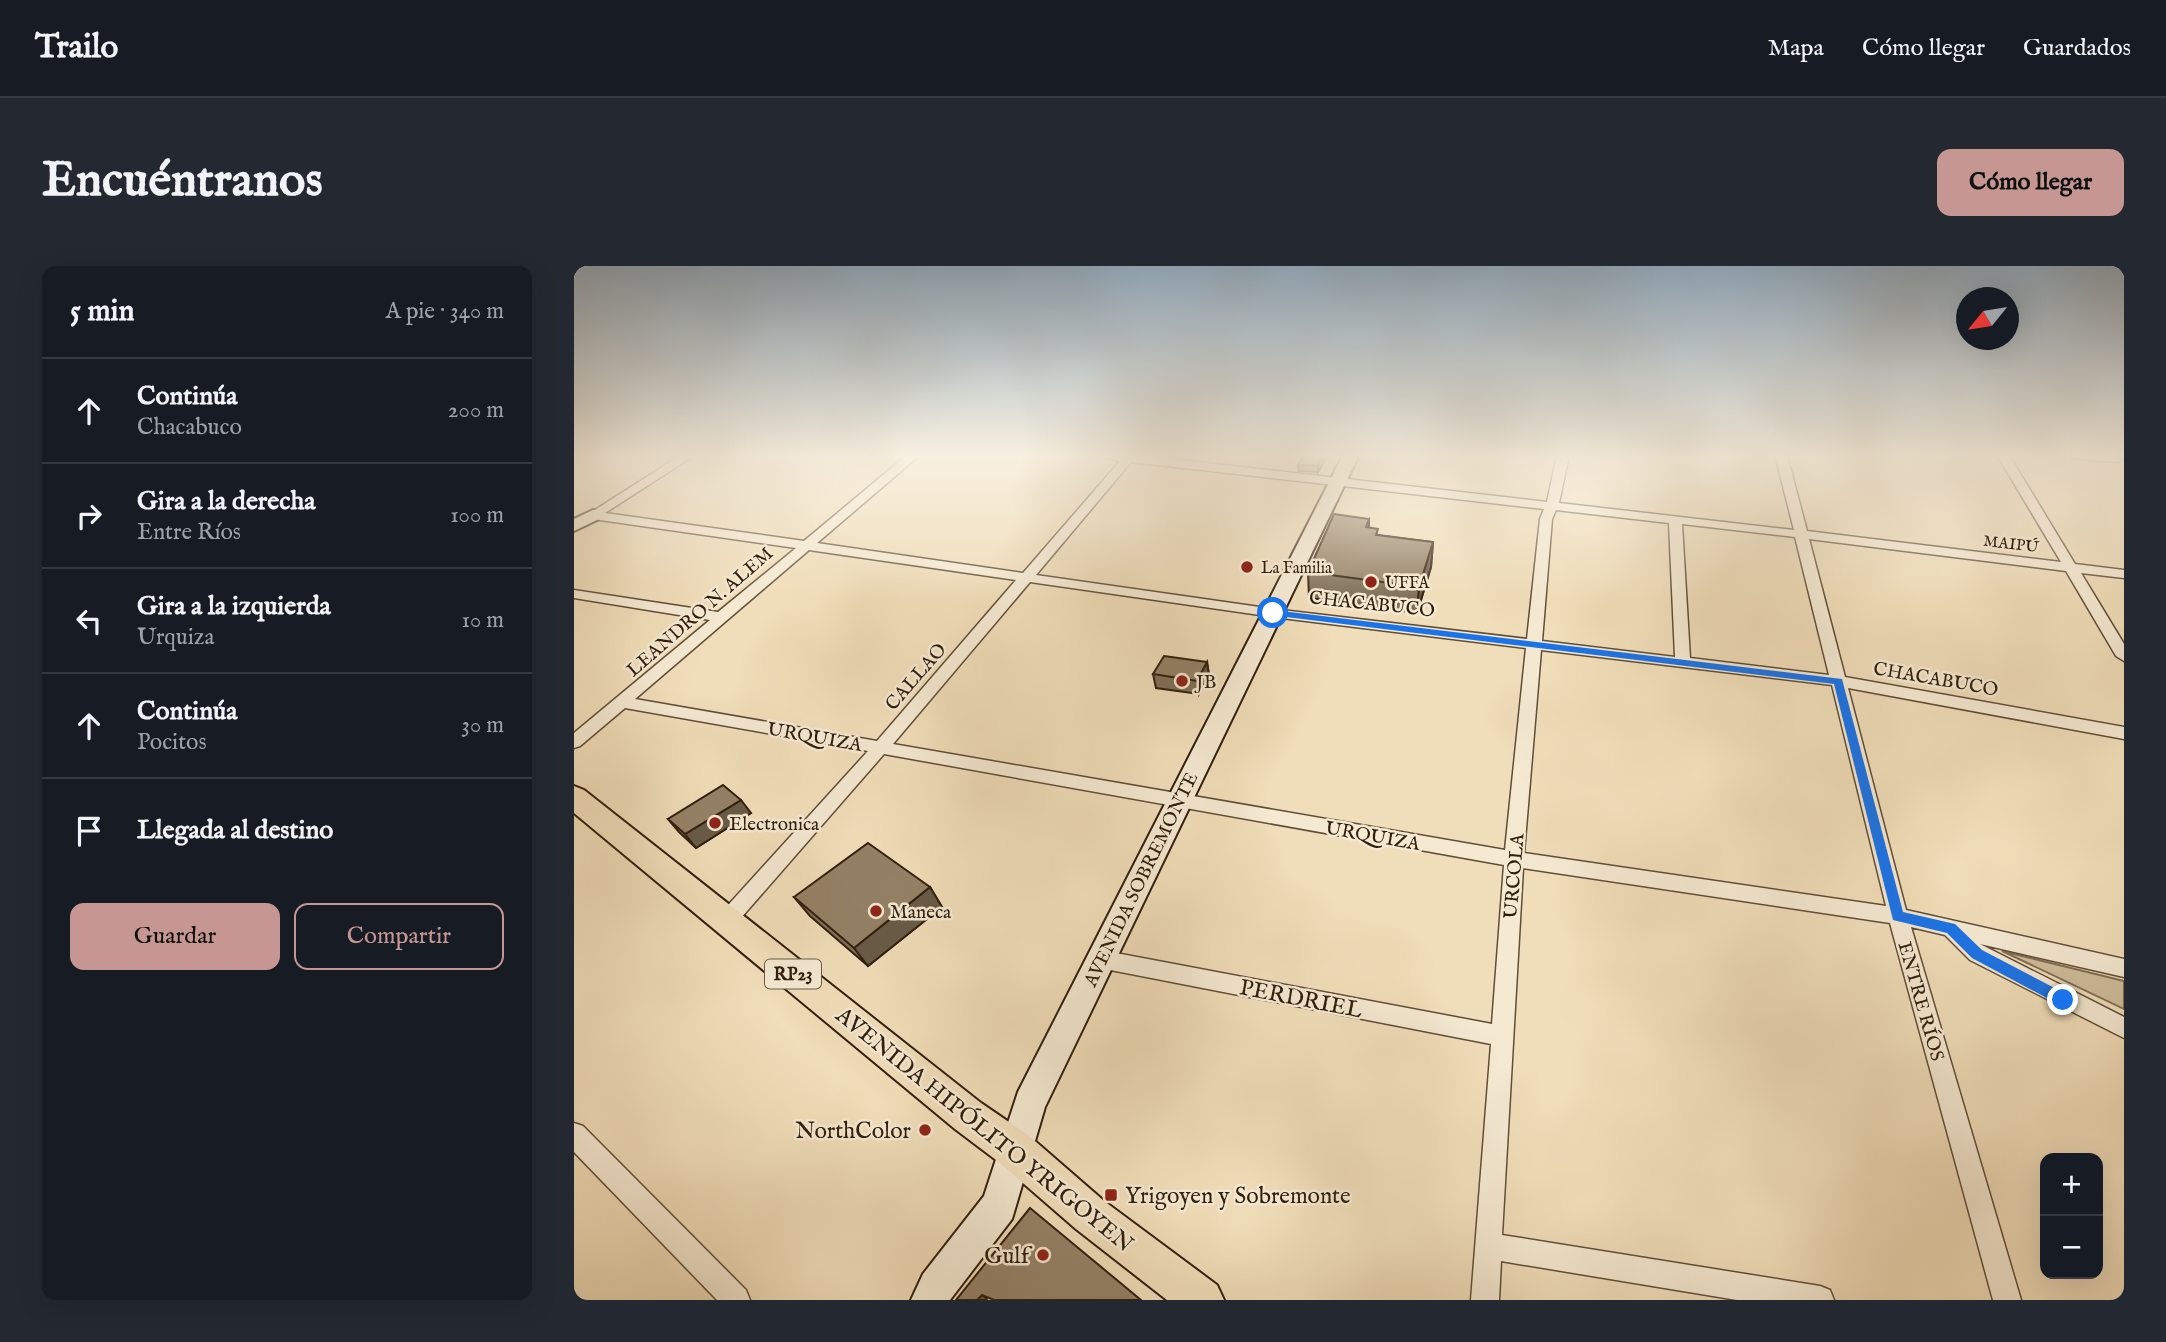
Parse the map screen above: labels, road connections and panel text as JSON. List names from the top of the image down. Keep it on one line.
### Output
{"streets":{"main road":["CHACABUCO","AVENIDA SOBREMONTE","RP23","AVENIDA HIPÓLITO YRIGOYEN"],"street":["MAIPÚ","LEANDRO N. ALEM","CALLAO","URQUIZA","URCOLA","PERDRIEL","ENTRE RÍOS"]},"crossings":[["MAIPÚ","URCOLA"],["MAIPÚ","ENTRE RÍOS"],["CHACABUCO","LEANDRO N. ALEM"],["CHACABUCO","CALLAO"],["CHACABUCO","URCOLA"],["CHACABUCO","AVENIDA SOBREMONTE"],["CHACABUCO","ENTRE RÍOS"],["LEANDRO N. ALEM","URQUIZA"],["CALLAO","URQUIZA"],["CALLAO","AVENIDA HIPÓLITO YRIGOYEN"],["URQUIZA","URCOLA"],["URQUIZA","AVENIDA SOBREMONTE"],["URQUIZA","ENTRE RÍOS"],["URCOLA","PERDRIEL"],["AVENIDA SOBREMONTE","PERDRIEL"],["AVENIDA SOBREMONTE","AVENIDA HIPÓLITO YRIGOYEN"]],"places":{"other":["La Familia","UFFA","JB","Electronica","Maneca","NorthColor","Gulf"],"transit":["Yrigoyen y Sobremonte"]},"north":"bottom left","page":{"header":"Trailo","nav":["Mapa","Cómo llegar","Guardados"],"buttons":["Cómo llegar",["Guardar","Compartir"]],"title":"Encuéntranos","heading":["5 min","A pie · 340 m"],"list":[["Continúa","Chacabuco","200 m"],["Gira a la derecha","Entre Ríos","100 m"],["Gira a la izquierda","Urquiza","10 m"],["Continúa","Pocitos","30 m"],"Llegada al destino"],"map_buttons":["+","−"]}}
